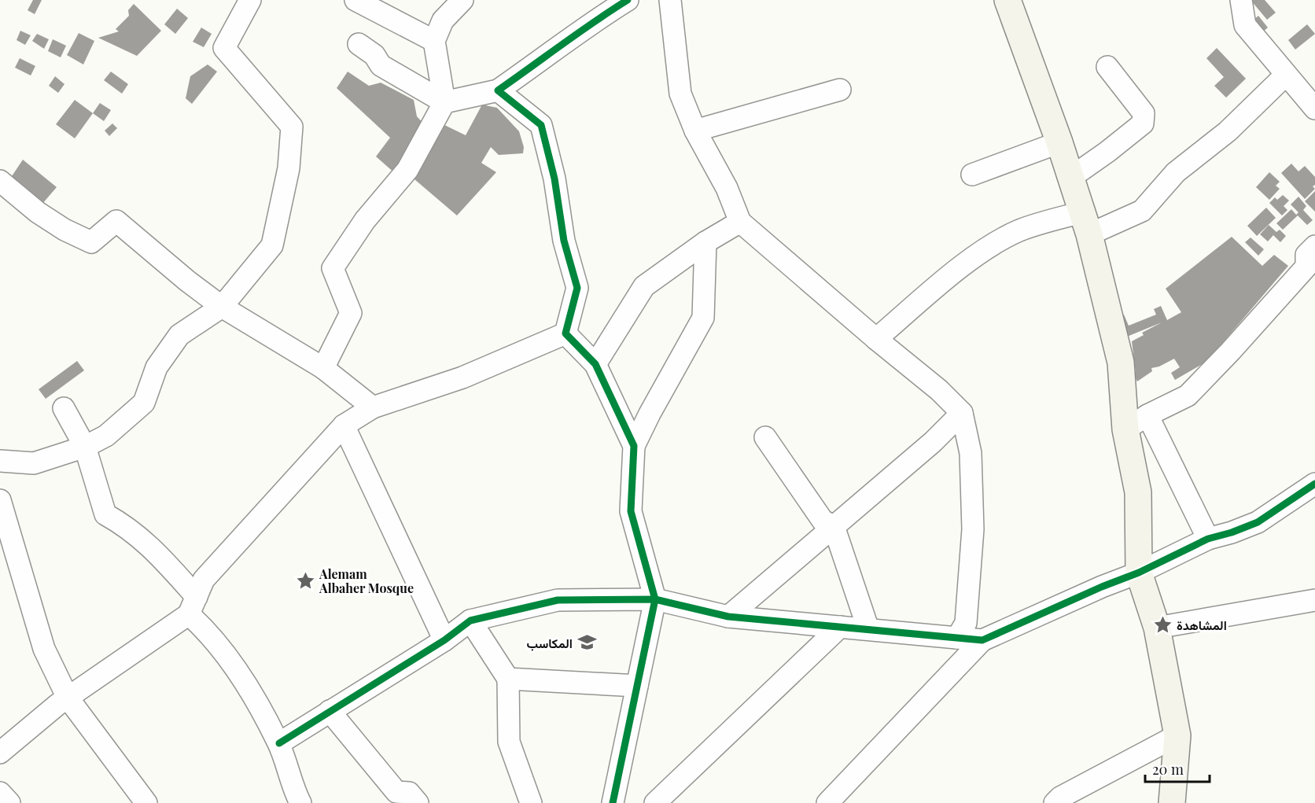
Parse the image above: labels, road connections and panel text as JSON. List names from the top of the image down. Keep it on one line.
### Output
{"places":{"place":["Alemam Albaher Mosque","المشاهدة"],"school or university":["المكاسب"]},"scale_bar":"20 m"}
